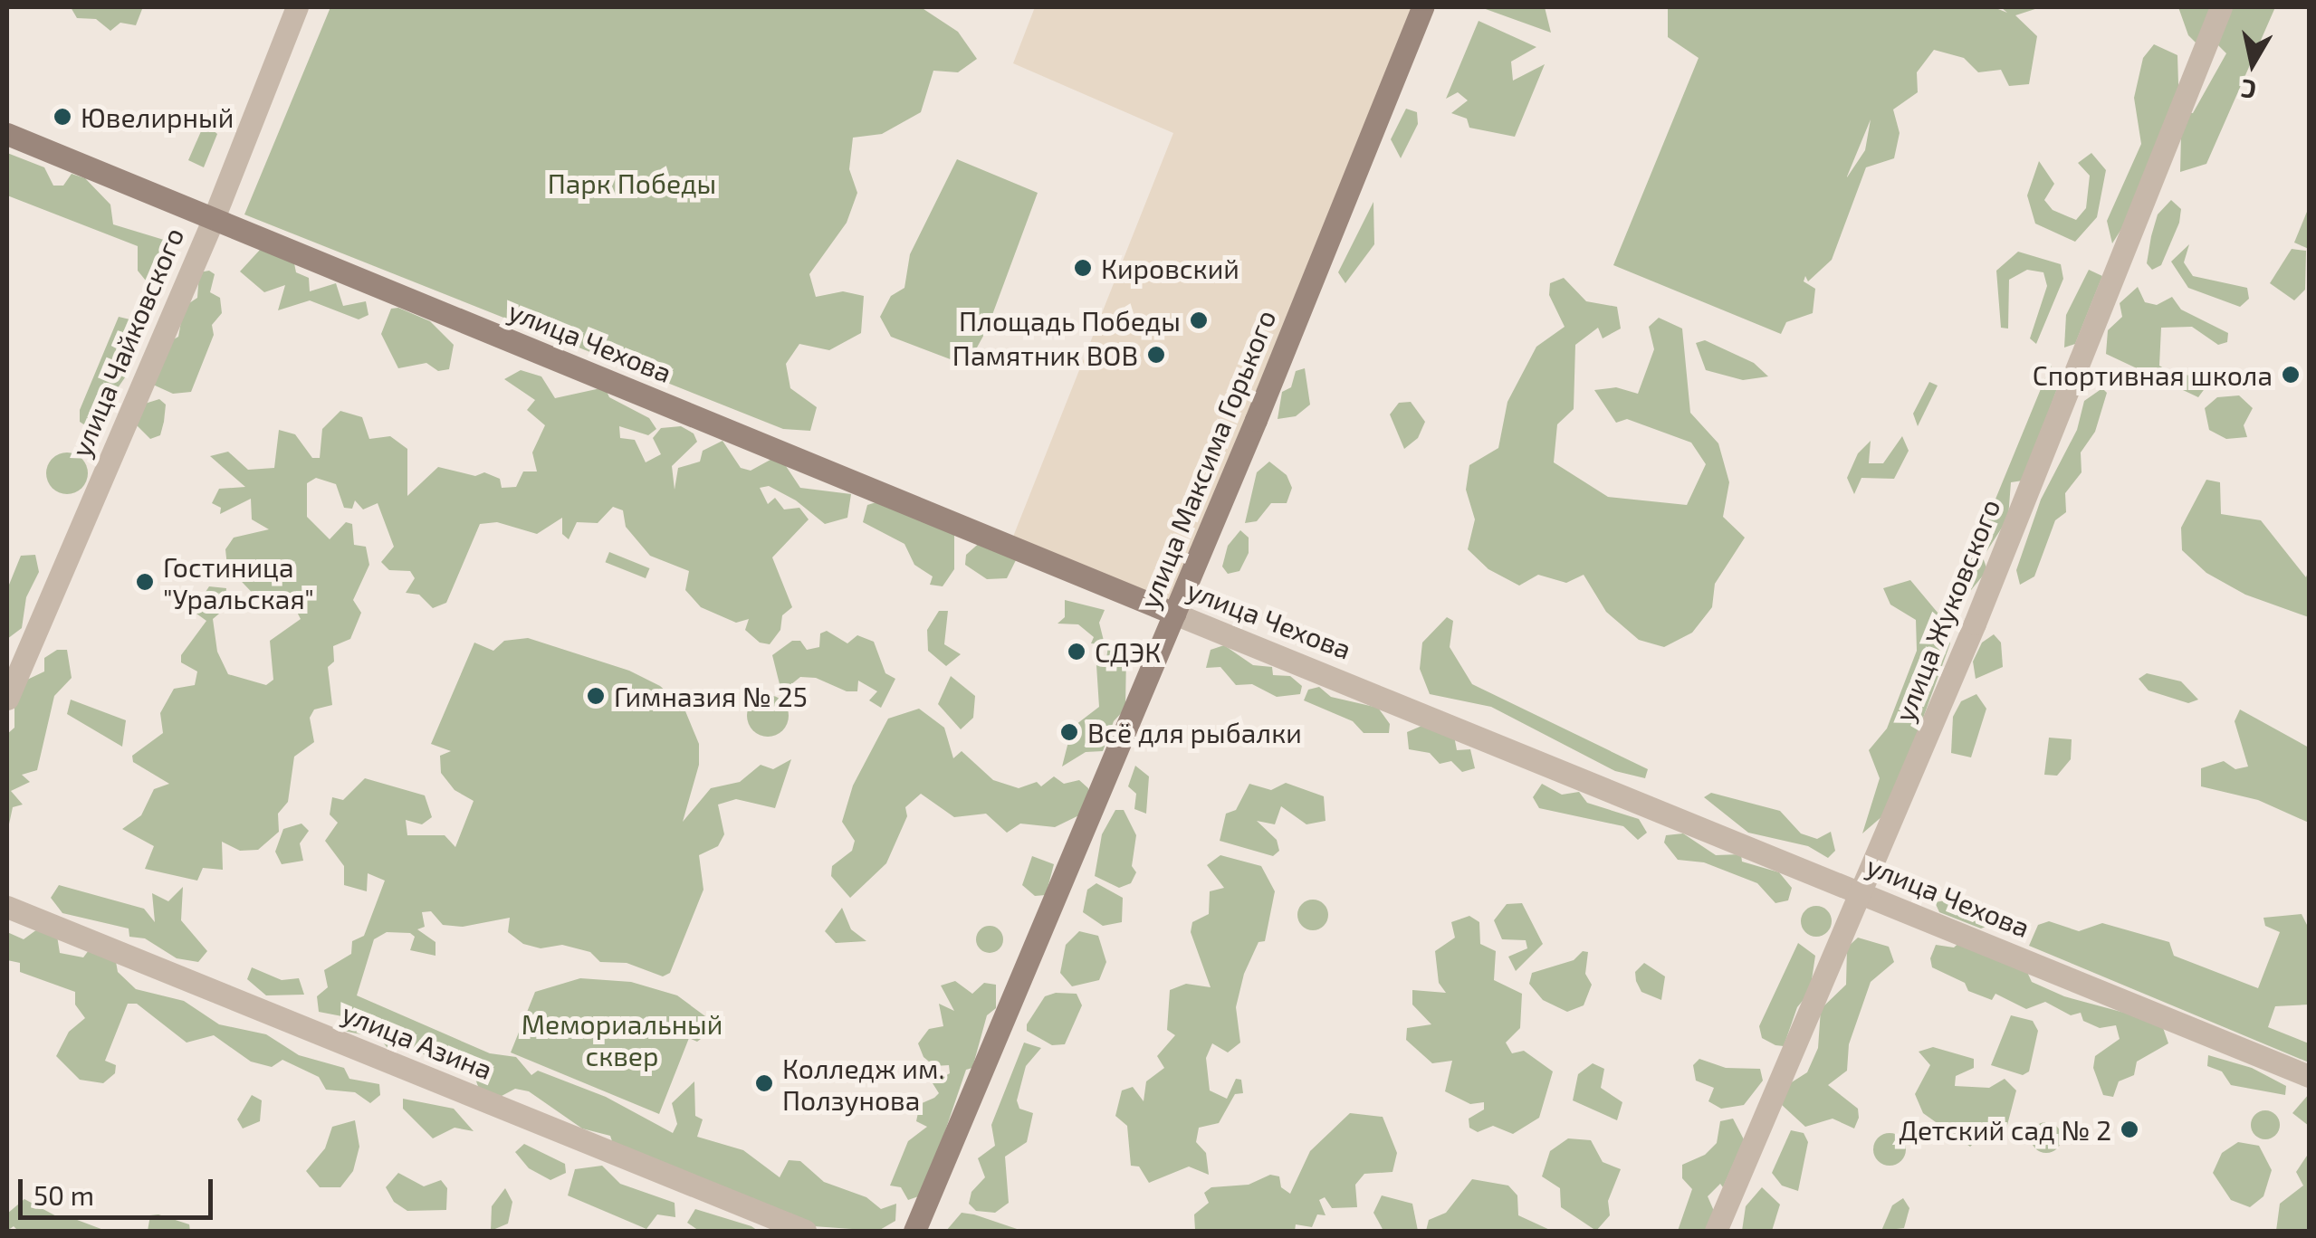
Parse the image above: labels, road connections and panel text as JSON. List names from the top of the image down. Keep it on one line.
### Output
{"streets":{"main road":["улица Чехова","улица Максима Горького"],"street":["улица Чайковского","улица Жуковского","улица Азина"]},"crossings":[["улица Чехова","улица Чайковского"],["улица Чехова","улица Максима Горького"],["улица Чехова","улица Жуковского"]],"parks":["Парк Победы","Мемориальный сквер"],"places":["Ювелирный","Кировский","Площадь Победы","Памятник ВОВ","Спортивная школа","Гостиница \"Уральская\"","СДЭК","Гимназия № 25","Всё для рыбалки","Колледж им. Ползунова","Детский сад № 2"],"scale_bar":"50 m","north":"bottom"}
